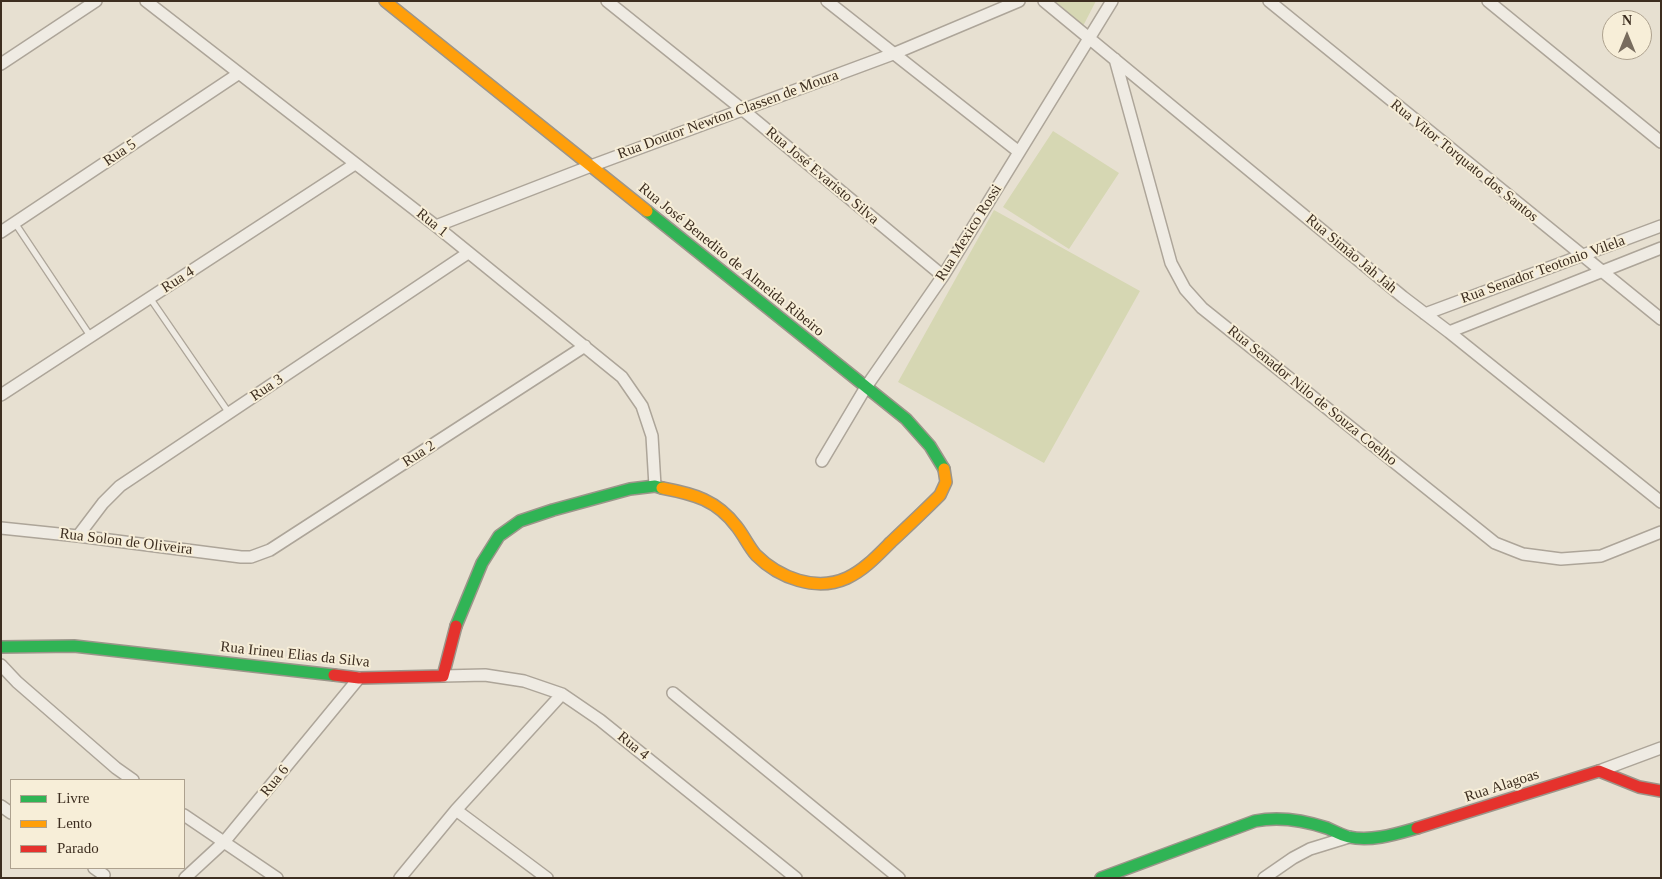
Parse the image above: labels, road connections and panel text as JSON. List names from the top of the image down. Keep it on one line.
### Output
{"streets":{"street":["Rua Doutor Newton Classen de Moura","Rua 5","Rua Vitor Torquato dos Santos","Rua José Evaristo Silva","Rua 1","Rua Mexico Rossi","Rua Simão Jah Jah","Rua José Benedito de Almeida Ribeiro","Rua Senador Teotonio Vilela","Rua 4","Rua 3","Rua Senador Nilo de Souza Coelho","Rua 2","Rua Solon de Oliveira","Rua Irineu Elias da Silva","Rua 6","Rua Alagoas"]},"crossings":[["Rua Doutor Newton Classen de Moura","Rua José Evaristo Silva"],["Rua Doutor Newton Classen de Moura","Rua 1"],["Rua Doutor Newton Classen de Moura","Rua José Benedito de Almeida Ribeiro"],["Rua 5","Rua 1"],["Rua Vitor Torquato dos Santos","Rua Senador Teotonio Vilela"],["Rua José Evaristo Silva","Rua Mexico Rossi"],["Rua 1","Rua José Benedito de Almeida Ribeiro"],["Rua 1","Rua 4"],["Rua 1","Rua 3"],["Rua 1","Rua 2"],["Rua Mexico Rossi","Rua Simão Jah Jah"],["Rua Mexico Rossi","Rua José Benedito de Almeida Ribeiro"],["Rua Simão Jah Jah","Rua Senador Teotonio Vilela"],["Rua Simão Jah Jah","Rua Senador Nilo de Souza Coelho"],["Rua 4","Rua Irineu Elias da Silva"],["Rua 3","Rua Solon de Oliveira"],["Rua 2","Rua Solon de Oliveira"],["Rua Irineu Elias da Silva","Rua 6"]],"legend":["Livre","Lento","Parado"],"north":"top"}
